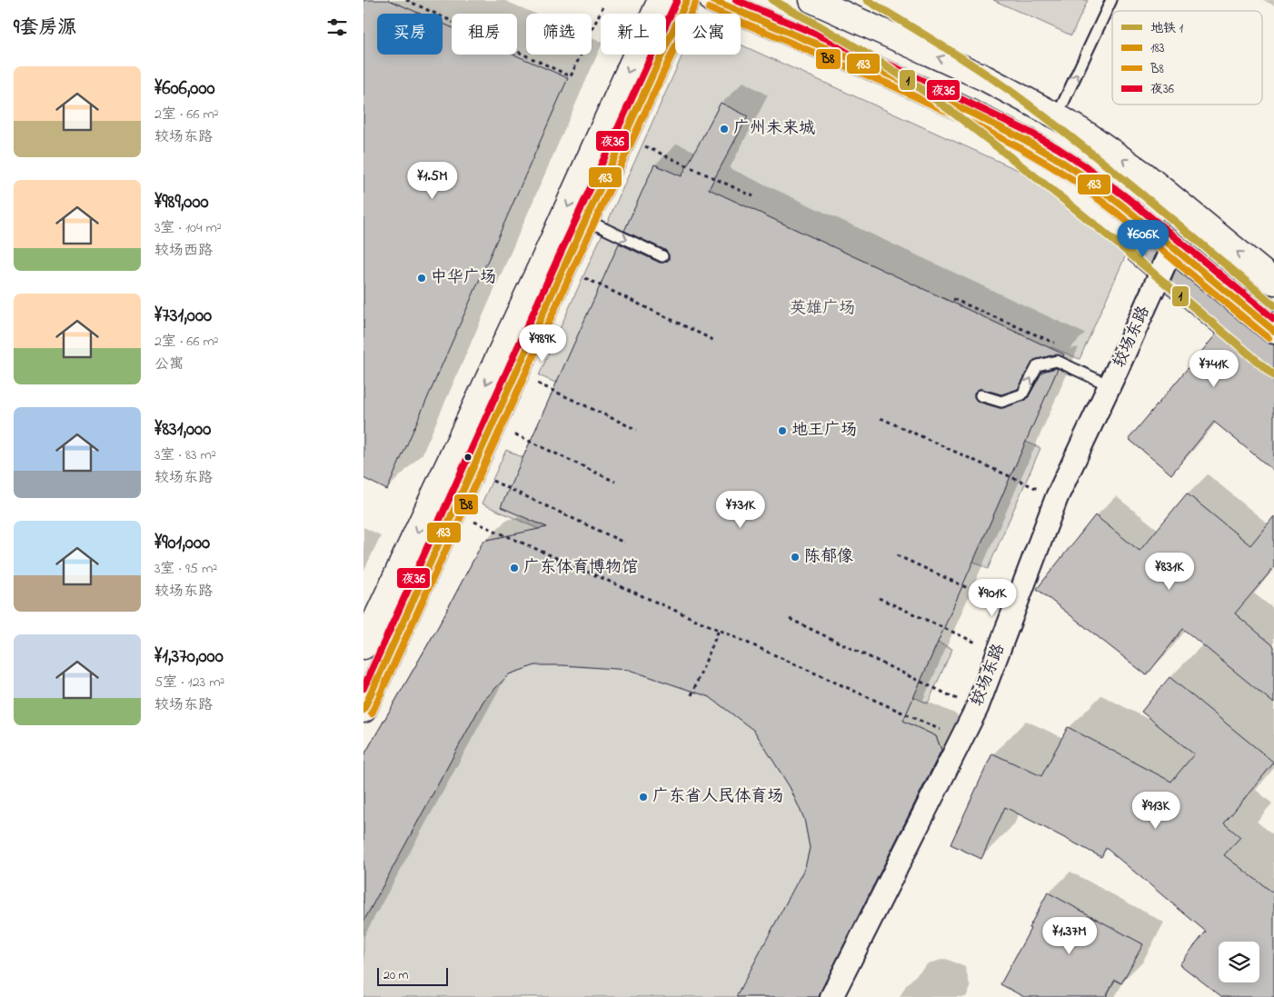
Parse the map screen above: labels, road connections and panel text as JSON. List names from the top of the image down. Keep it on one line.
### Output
{"streets":{"street":["较场东路"]},"parks":["英雄广场"],"places":["广州未来城","中华广场","地王广场","陈郁像","广东体育博物馆","广东省人民体育场"],"lines":["metro line 1","transit line 183","transit line 夜36","transit line B8"],"legend":["地铁 1","183","B8","夜36"],"scale_bar":"20 m","page":{"heading":"9套房源","chip":["买房","租房","筛选","新上","公寓"],"list":[{"name":"¥606,000","note":"2室 · 66 m² · 较场东路"},{"name":"¥989,000","note":"3室 · 104 m² · 较场西路"},{"name":"¥731,000","note":"2室 · 66 m² · 公寓"},{"name":"¥831,000","note":"3室 · 83 m² · 较场东路"},{"name":"¥901,000","note":"3室 · 95 m² · 较场东路"},{"name":"¥1,370,000","note":"5室 · 123 m² · 较场东路"}],"price":["¥1.5M","¥606K","¥989K","¥741K","¥731K","¥831K","¥901K","¥913K","¥1.37M"],"scale":"20 m"}}
